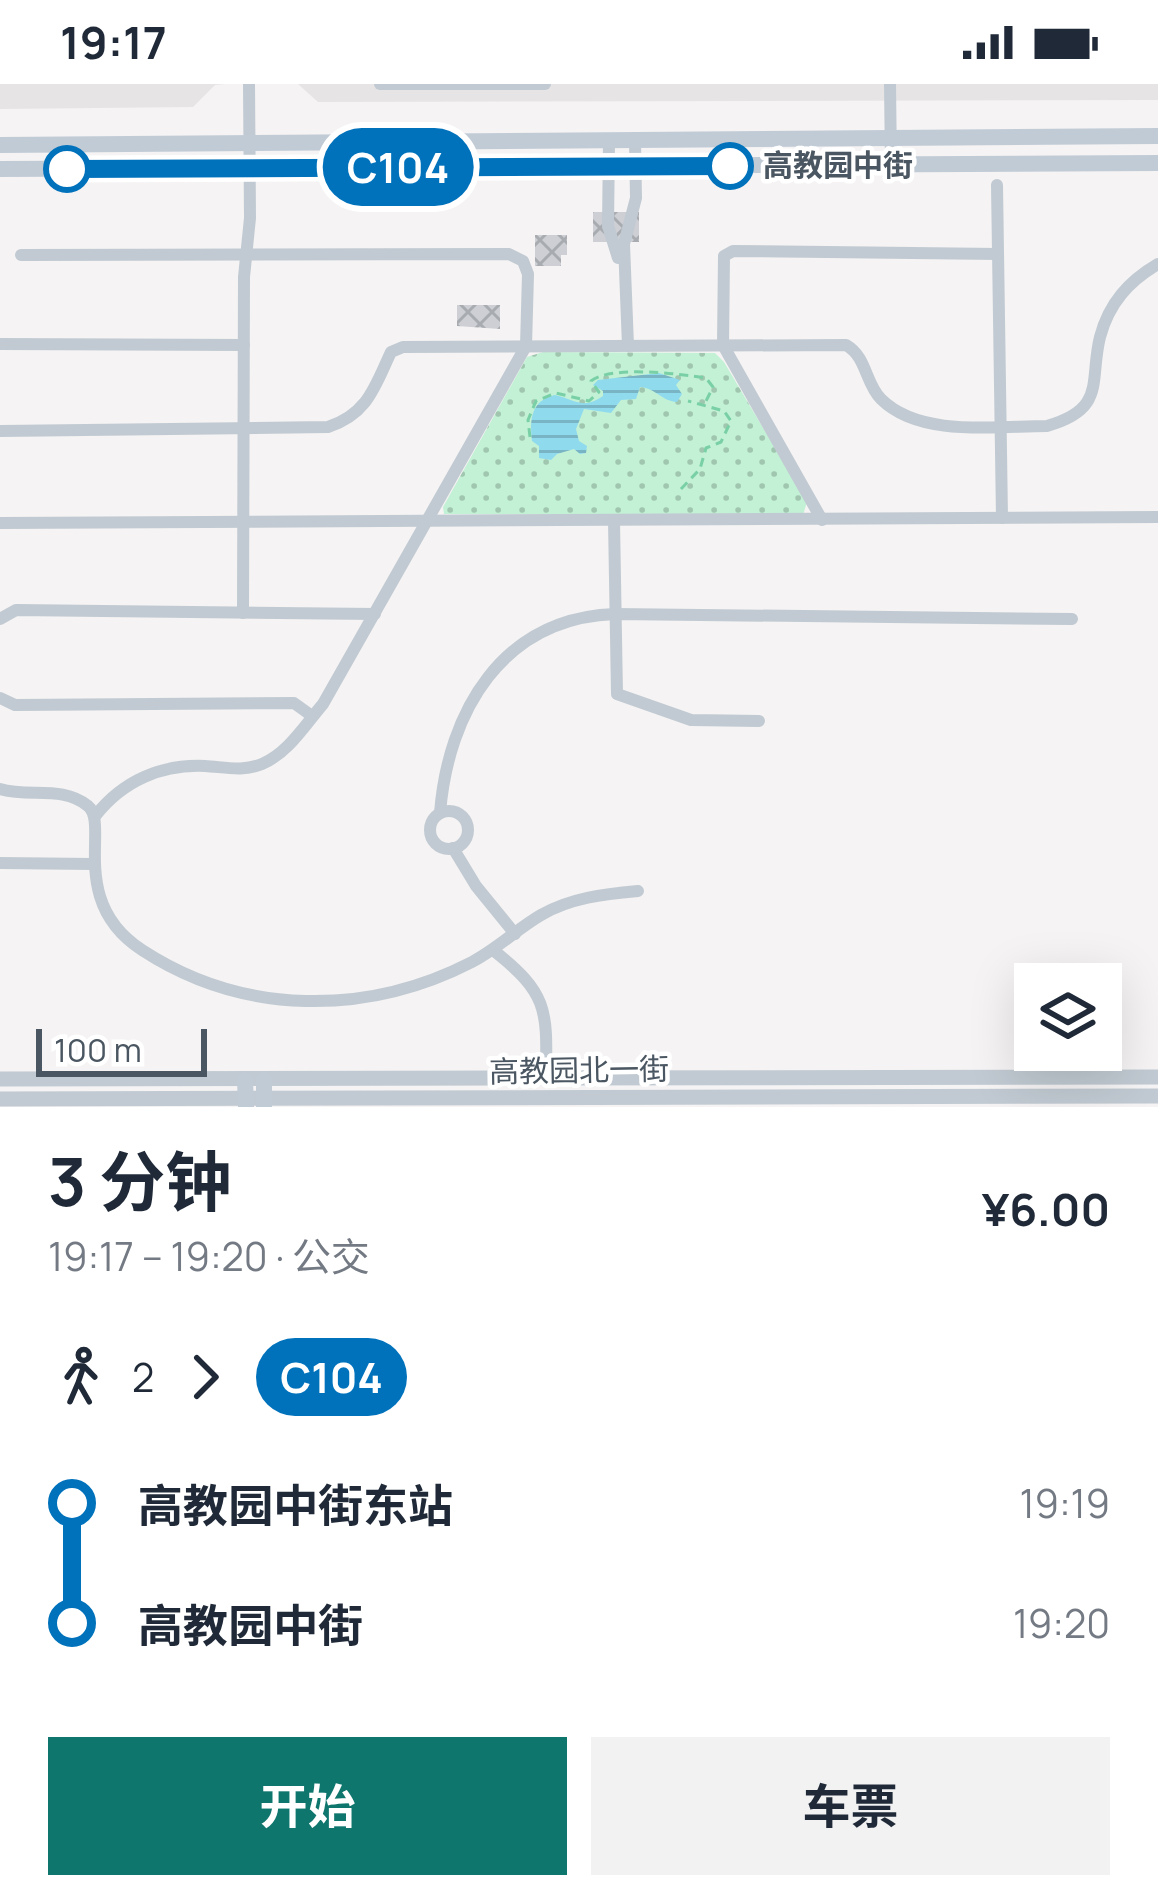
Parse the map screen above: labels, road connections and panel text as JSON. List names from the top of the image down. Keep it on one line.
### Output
{"streets":{"street":["高教园北一街"]},"places":["高教园中街"],"lines":["bus line C104"],"scale_bar":"100 m","page":{"status":"19:17","on_map":"C104","scale":"100 m","heading":["3 分钟","19:17 – 19:20 · 公交","¥6.00"],"legs":["2","C104"],"list":[{"name":"高教园中街东站","value":"19:19"},{"name":"高教园中街","value":"19:20"}],"buttons":["开始","车票"]}}
